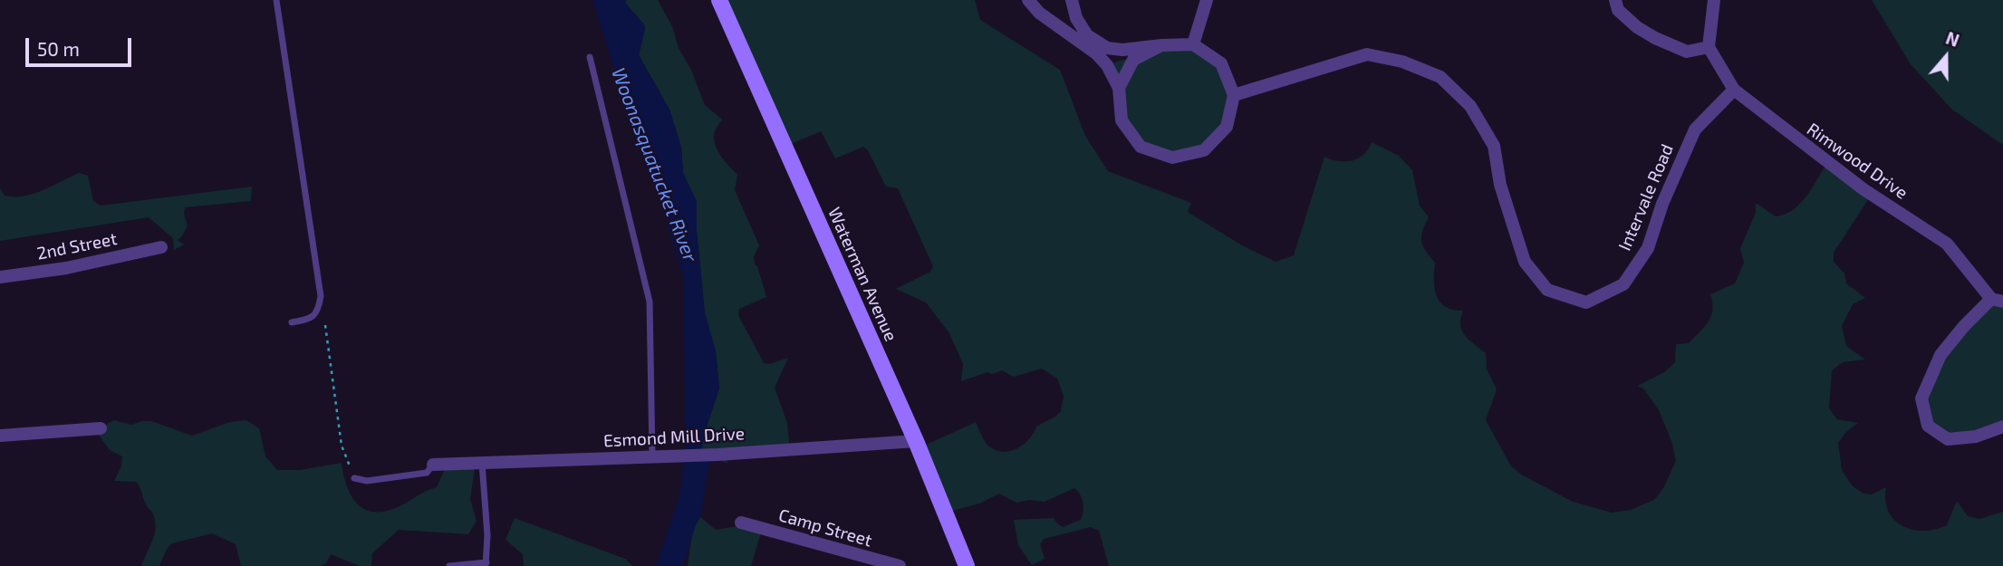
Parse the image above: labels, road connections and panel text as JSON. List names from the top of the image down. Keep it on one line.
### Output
{"streets":{"main road":["Waterman Avenue"],"street":["Rimwood Drive","Intervale Road","2nd Street","Esmond Mill Drive","Camp Street"]},"crossings":[["Rimwood Drive","Intervale Road"],["Waterman Avenue","Esmond Mill Drive"]],"water":["Woonasquatucket River"],"scale_bar":"50 m","north":"top"}
